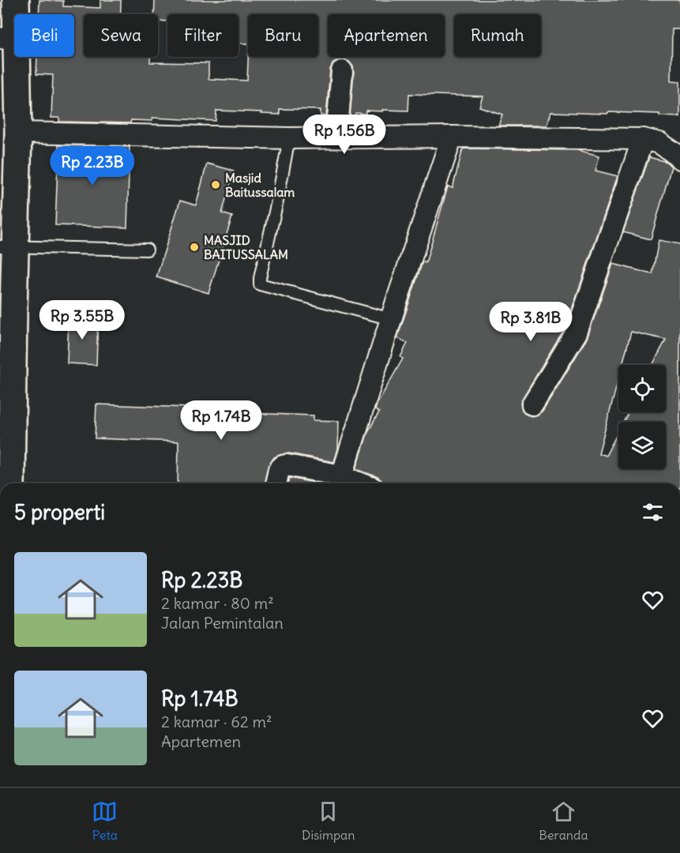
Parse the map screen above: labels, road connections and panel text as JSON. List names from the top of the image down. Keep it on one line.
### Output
{"places":["Masjid Baitussalam","MASJID BAITUSSALAM"],"page":{"chip":["Beli","Sewa","Filter","Baru","Apartemen","Rumah"],"price":["Rp 1.56B","Rp 2.23B","Rp 3.55B","Rp 3.81B","Rp 1.74B"],"heading":"5 properti","list":[{"name":"Rp 2.23B","note":"2 kamar · 80 m² · Jalan Pemintalan"},{"name":"Rp 1.74B","note":"2 kamar · 62 m² · Apartemen"}],"tabs":["Peta","Disimpan","Beranda"]}}
